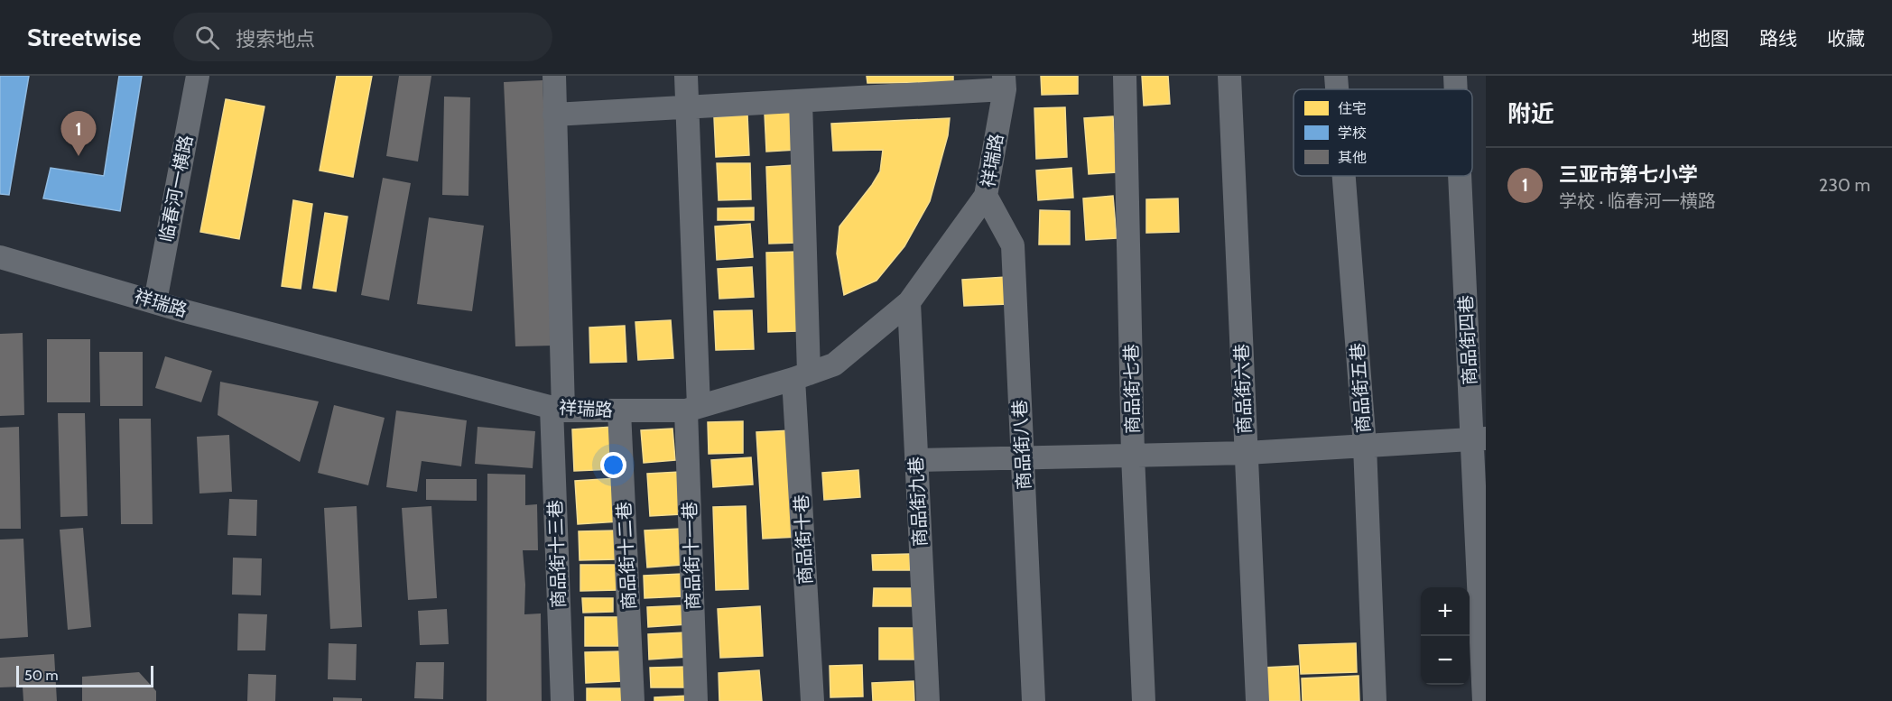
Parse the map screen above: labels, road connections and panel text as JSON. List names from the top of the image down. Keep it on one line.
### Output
{"streets":{"street":["祥瑞路","临春河一横路","商品街四巷","商品街五巷","商品街七巷","商品街六巷","商品街八巷","商品街九巷","商品街十巷","商品街十三巷","商品街十二巷","商品街十一巷"]},"crossings":[["祥瑞路","临春河一横路"],["祥瑞路","商品街八巷"],["祥瑞路","商品街九巷"],["祥瑞路","商品街十巷"],["祥瑞路","商品街十三巷"],["祥瑞路","商品街十二巷"],["祥瑞路","商品街十一巷"]],"legend":["住宅","学校","其他"],"scale_bar":"50 m","page":{"header":"Streetwise","search":"搜索地点","nav":["地图","路线","收藏"],"heading":"附近","pins":"1","list":[{"mark":"1","name":"三亚市第七小学","note":"学校 · 临春河一横路","value":"230 m"}],"map_buttons":["+","−"],"scale":"50 m"}}
